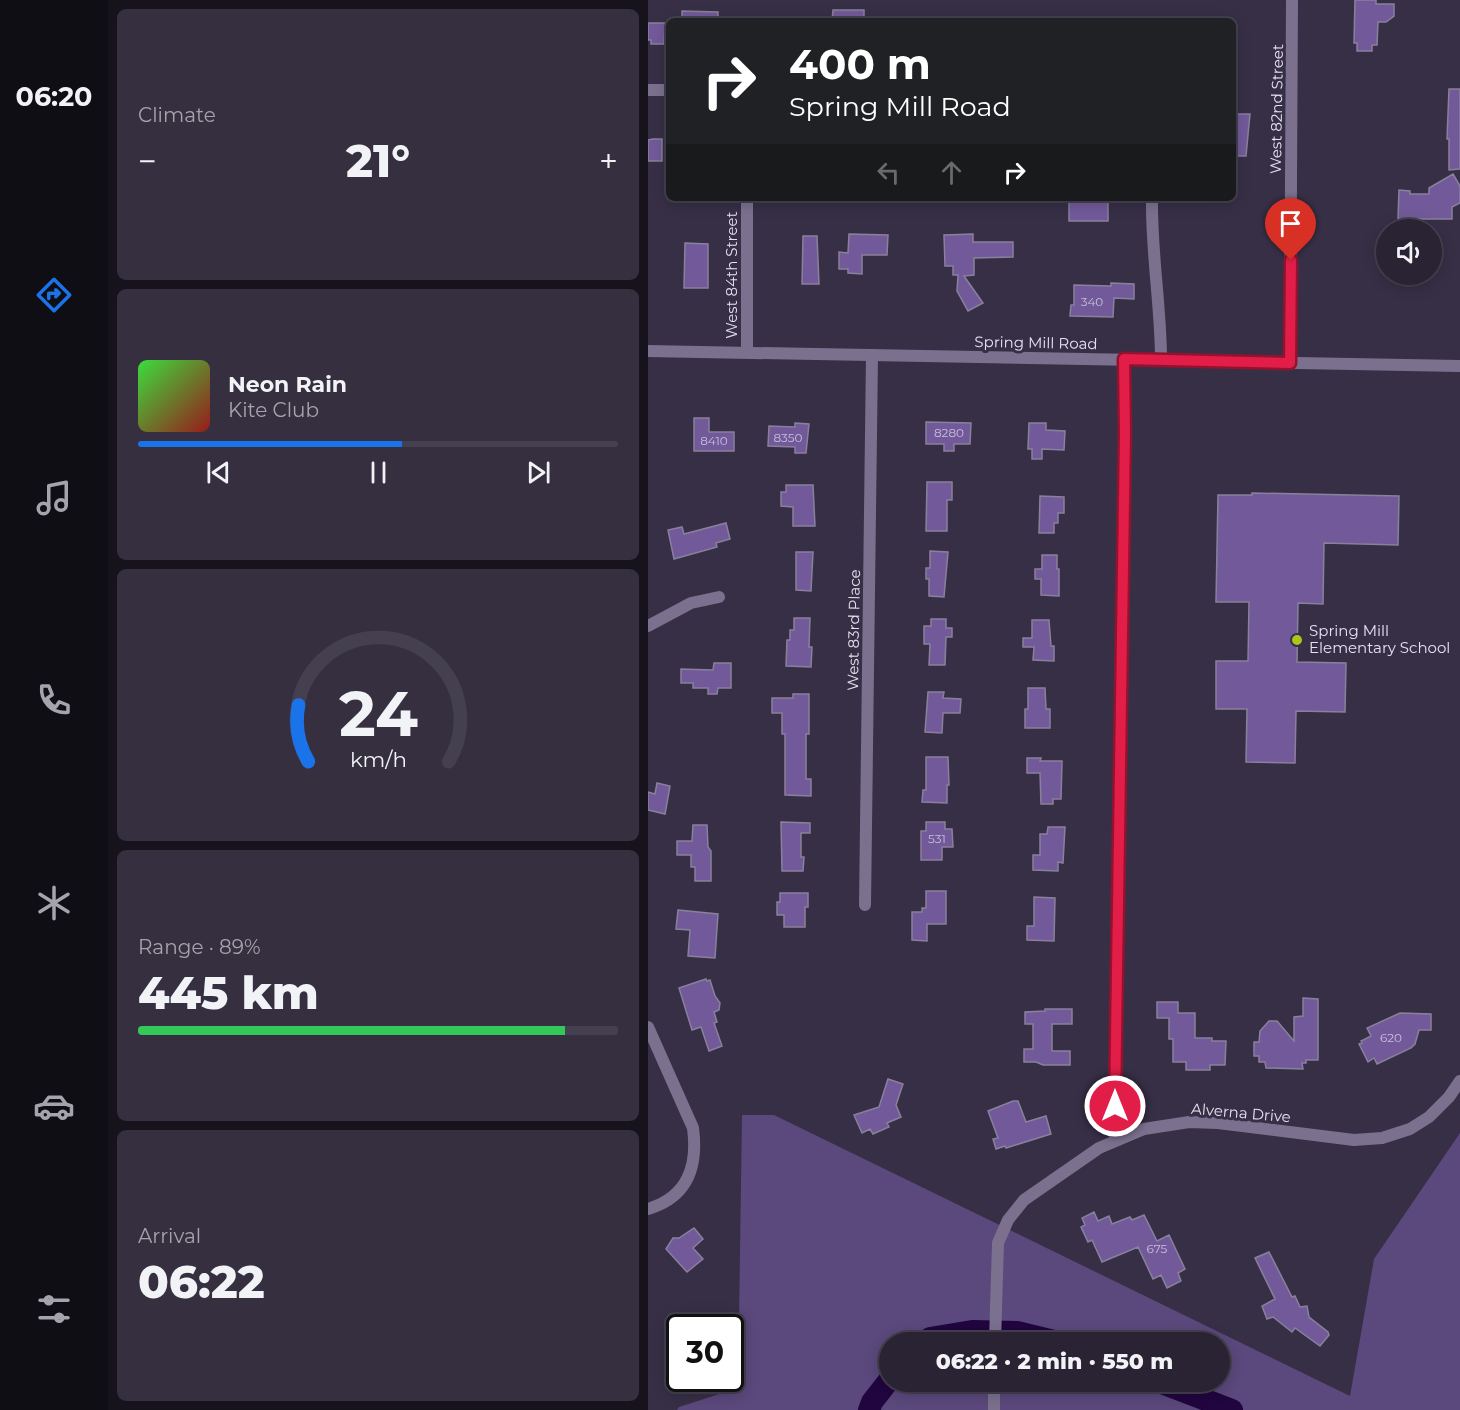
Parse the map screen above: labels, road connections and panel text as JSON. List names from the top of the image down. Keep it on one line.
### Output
{"streets":{"street":["West 82nd Street","West 84th Street","Spring Mill Road","West 83rd Place","Alverna Drive"]},"crossings":[["West 82nd Street","Spring Mill Road"],["West 84th Street","Spring Mill Road"],["Spring Mill Road","West 83rd Place"]],"places":["Spring Mill Elementary School"],"house_numbers":["340","8280","8350","8410","531","620","675"],"page":{"tabs":"06:20","tile":["Climate",["Range · 89%","445 km"],["Arrival","06:22"]],"turn":["400 m","Spring Mill Road"],"heat":["−","21°","+"],"song":["Neon Rain","Kite Club"],"limit":"30","trip":"06:22 · 2 min · 550 m","gauge":["24","km/h"]}}
